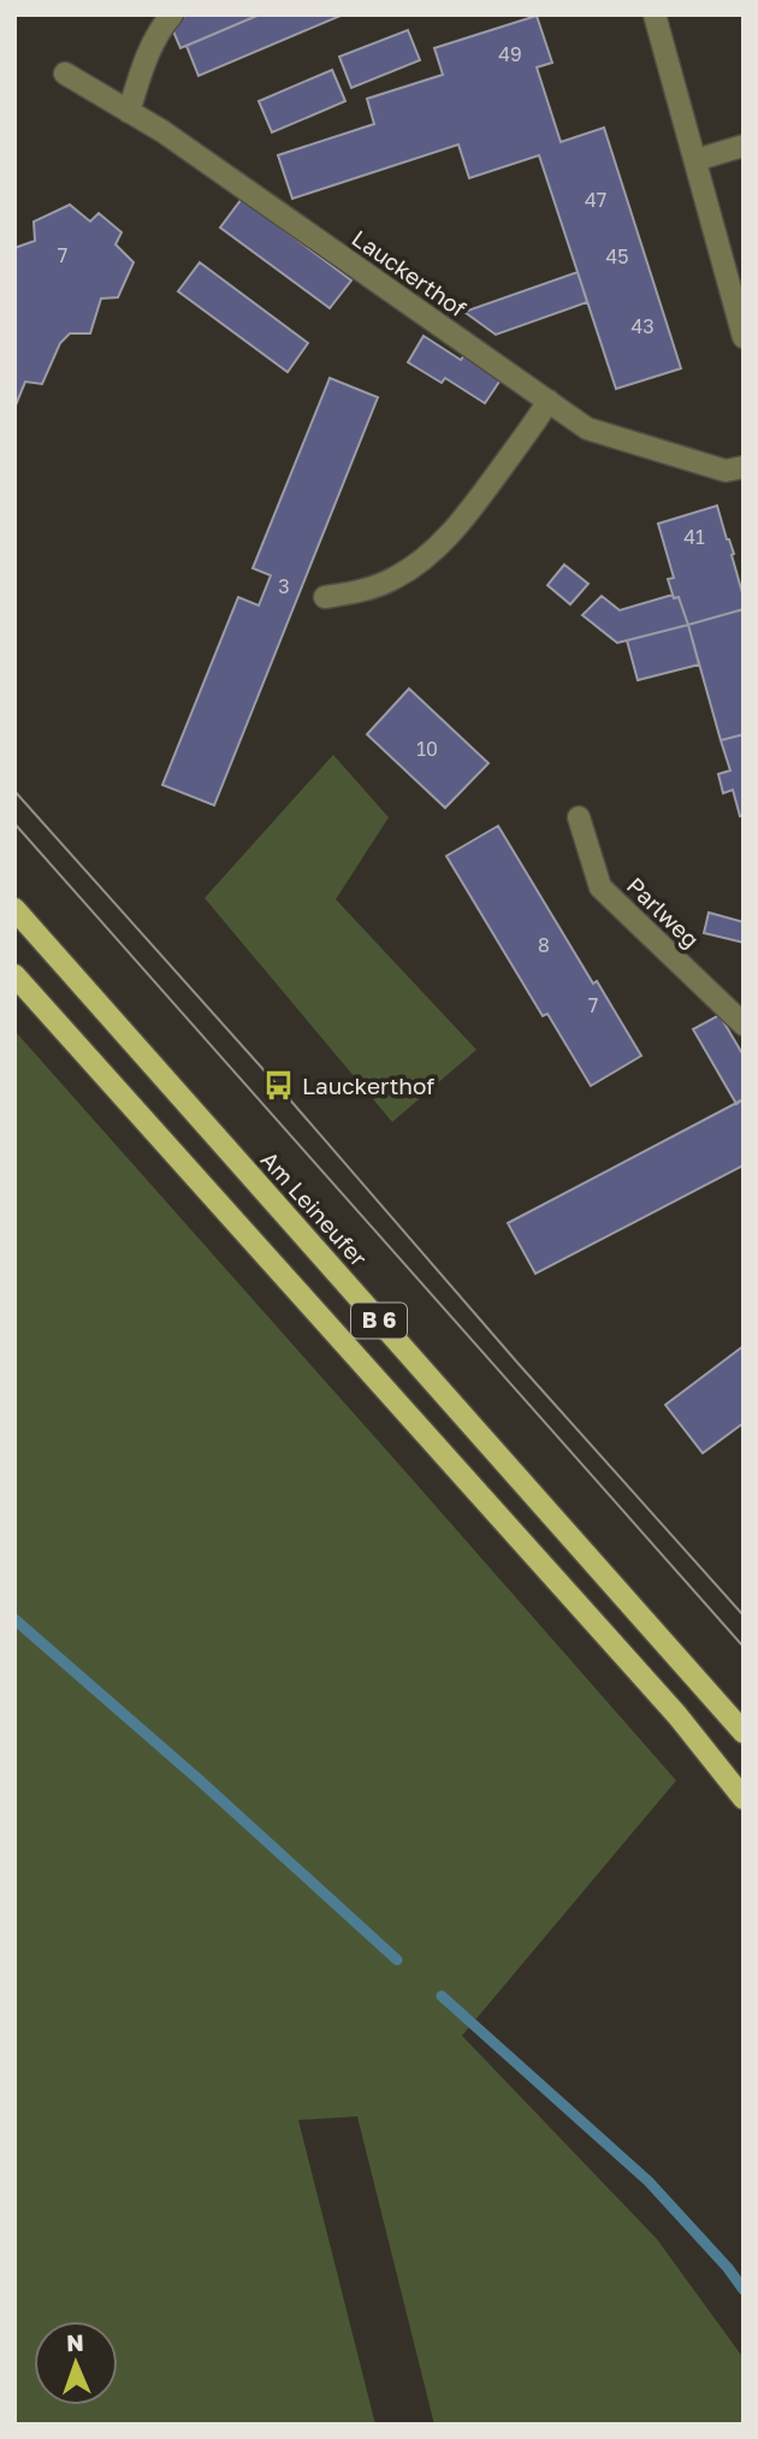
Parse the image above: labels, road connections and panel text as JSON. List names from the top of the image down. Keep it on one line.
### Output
{"streets":{"main road":["Am Leineufer","B 6"],"street":["Lauckerthof","Parlweg"]},"places":{"bus stop":["Lauckerthof"]},"house_numbers":["49","47","7","45","43","41","3","10","8","7"],"north":"top"}
